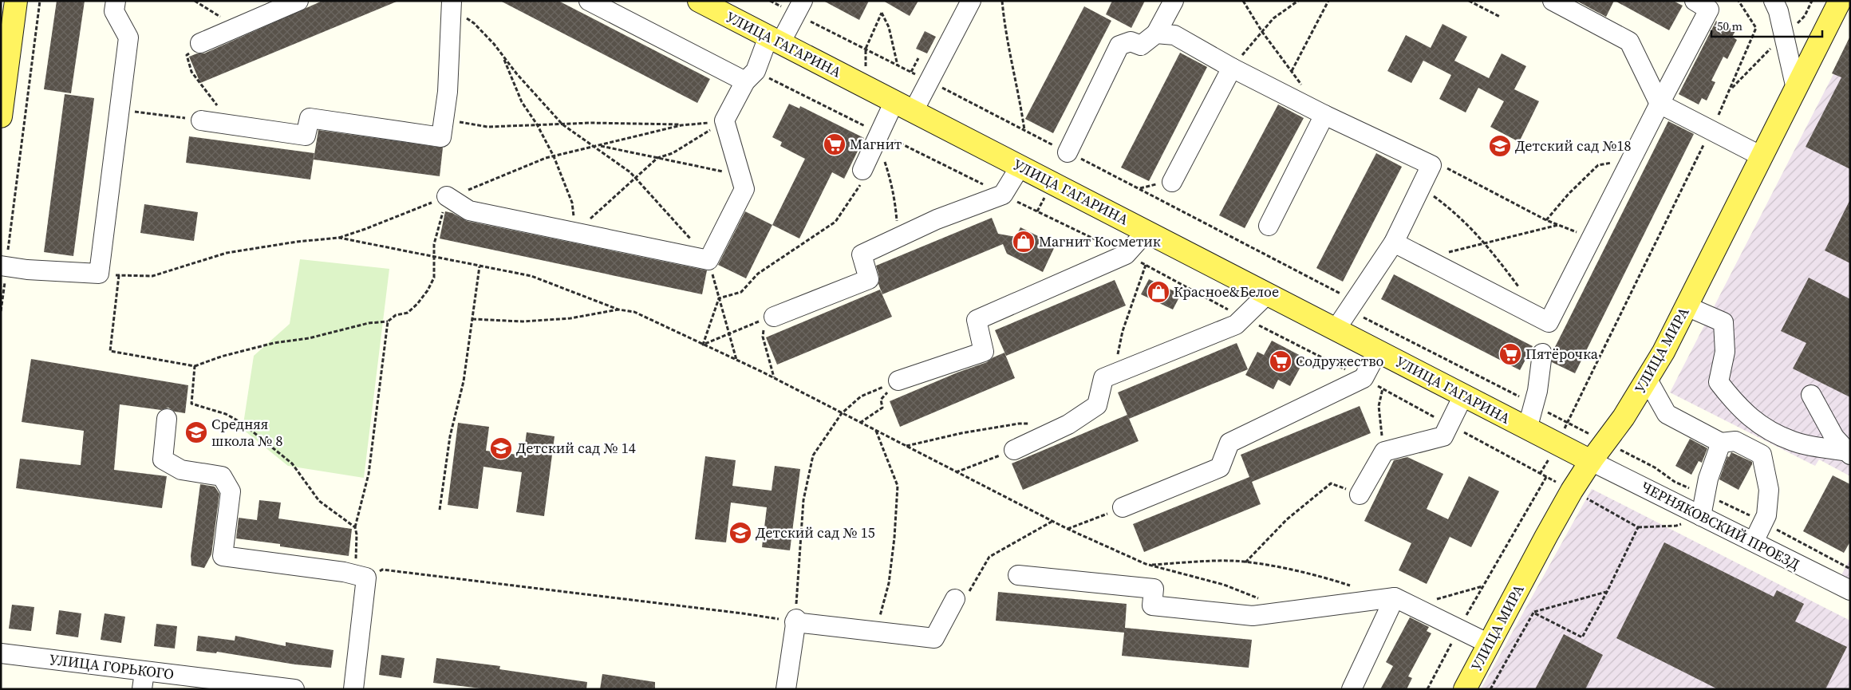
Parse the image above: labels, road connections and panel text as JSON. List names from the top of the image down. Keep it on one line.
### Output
{"streets":{"main road":["УЛИЦА ГАГАРИНА","УЛИЦА МИРА"],"street":["ЧЕРНЯКОВСКИЙ ПРОЕЗД","УЛИЦА ГОРЬКОГО"]},"crossings":[["УЛИЦА ГАГАРИНА","УЛИЦА МИРА"],["УЛИЦА ГАГАРИНА","ЧЕРНЯКОВСКИЙ ПРОЕЗД"],["УЛИЦА МИРА","ЧЕРНЯКОВСКИЙ ПРОЕЗД"]],"places":{"supermarket":["Магнит","Пятёрочка","Содружество"],"school or university":["Детский сад №18","Cредняя школа № 8","Детский сад № 14","Детский сад № 15"],"shop":["Магнит Косметик","Красное&Белое"]},"scale_bar":"50 m"}
